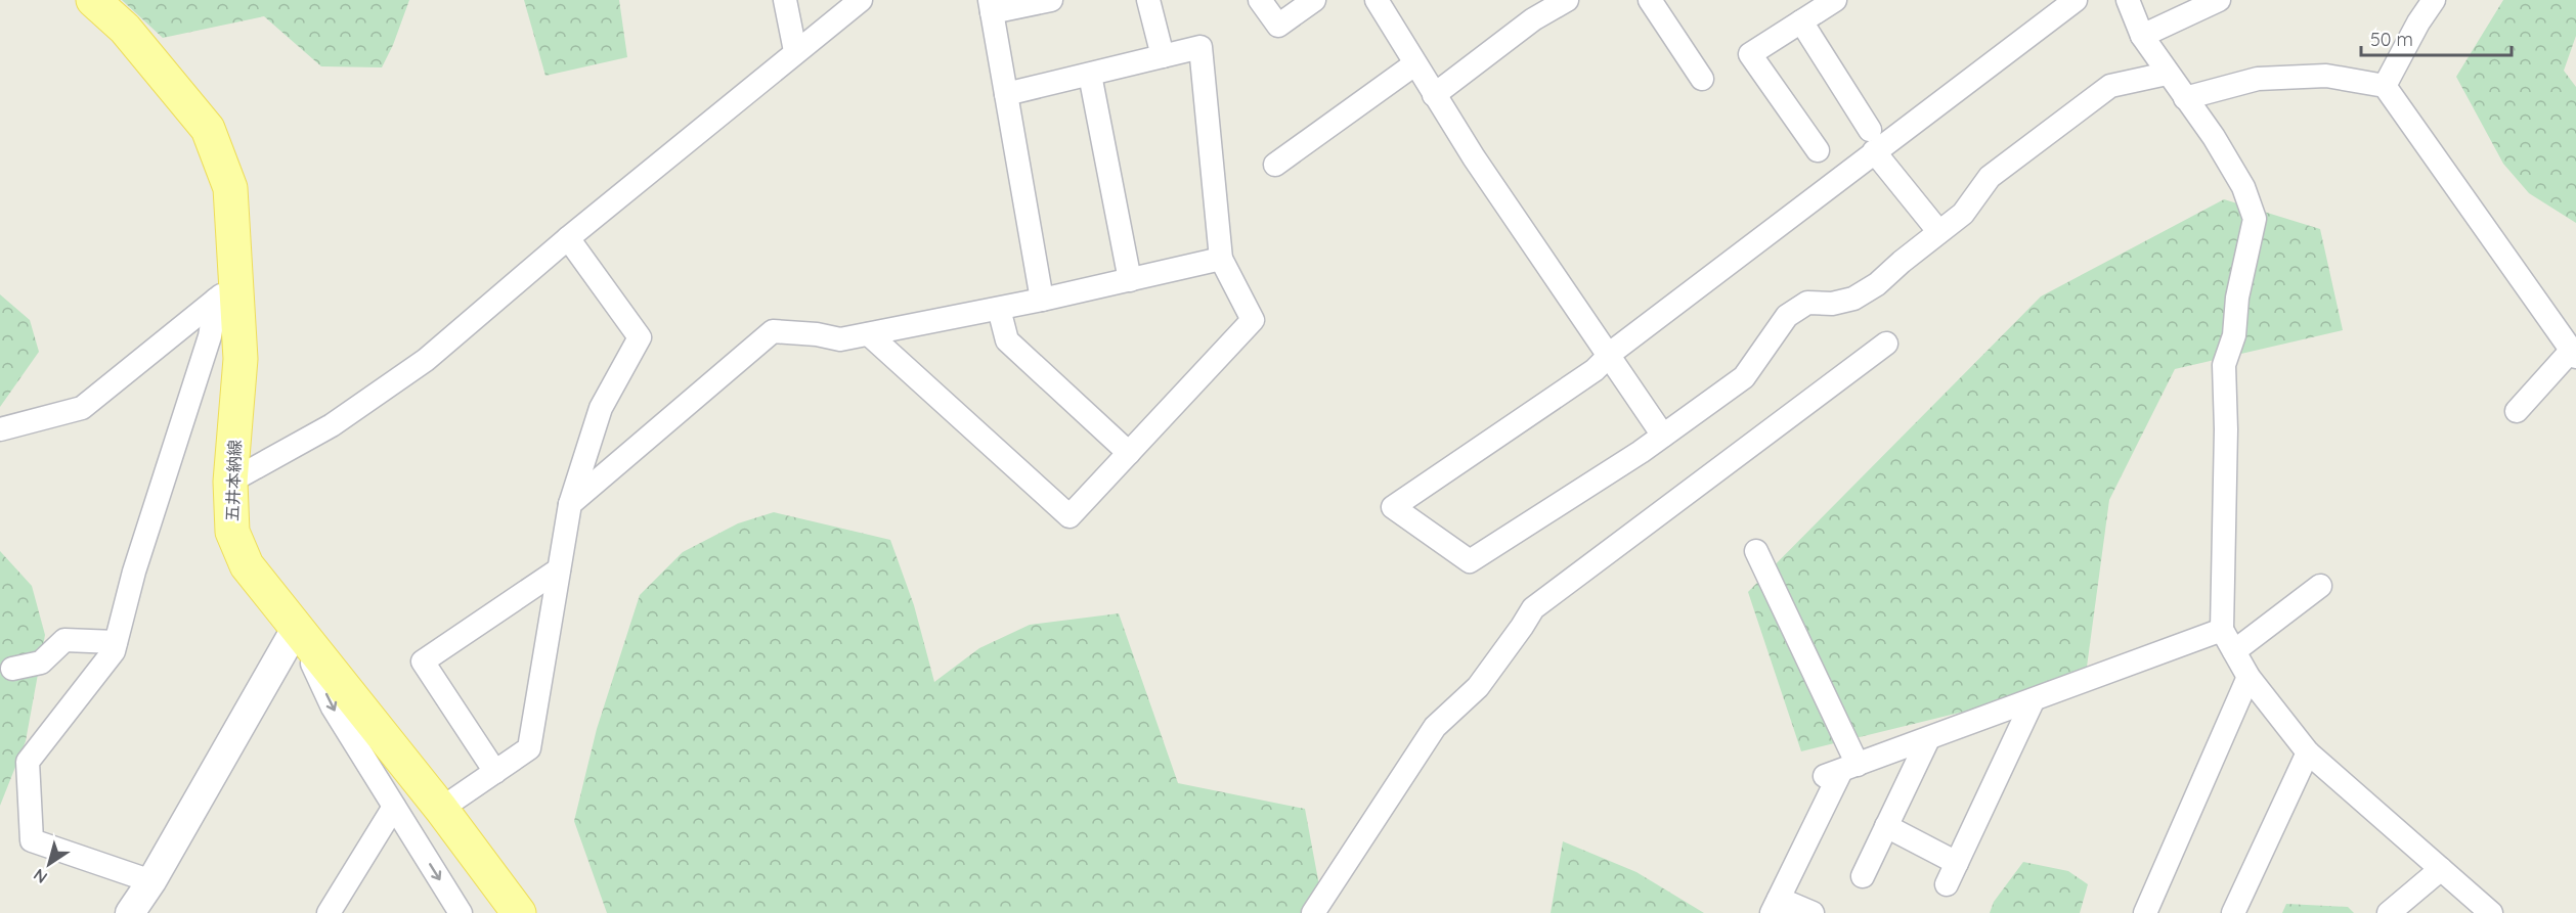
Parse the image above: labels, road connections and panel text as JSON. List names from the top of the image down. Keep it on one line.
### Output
{"streets":{"main road":["五井本納線"]},"scale_bar":"50 m","north":"bottom left"}
